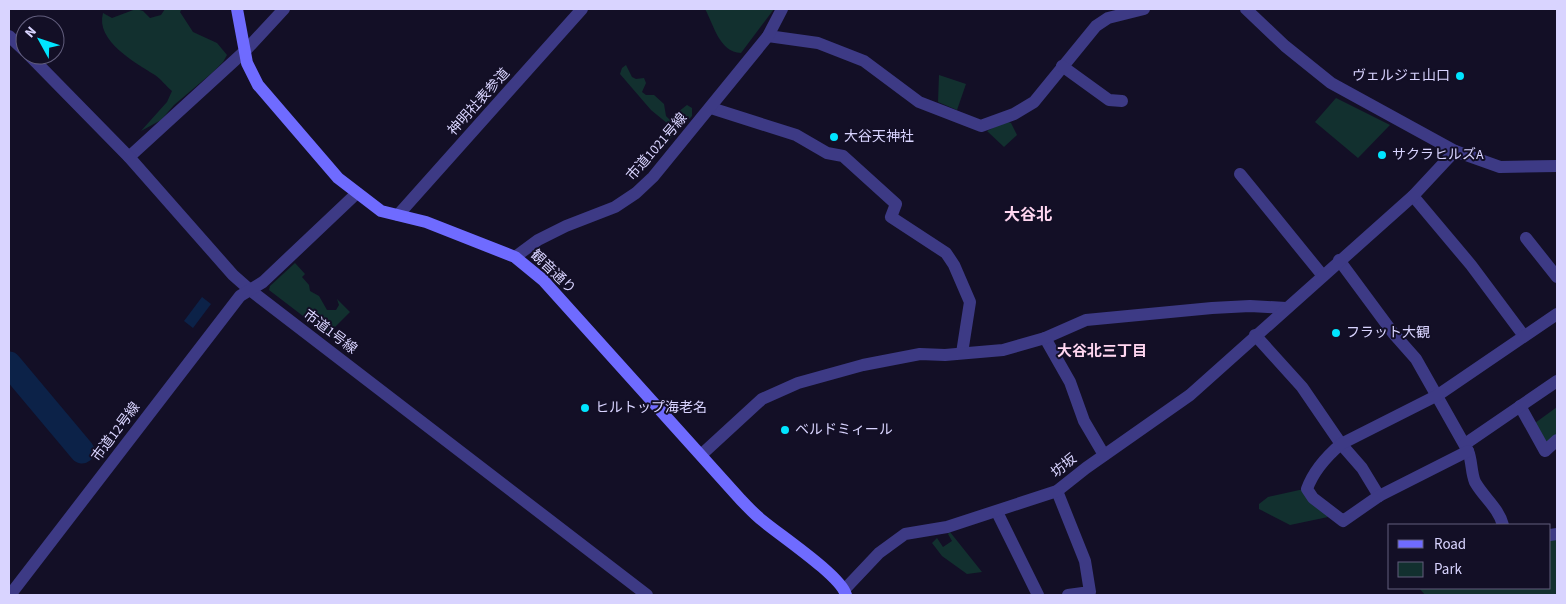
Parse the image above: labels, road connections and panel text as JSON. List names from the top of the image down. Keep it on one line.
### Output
{"streets":{"main road":["観音通り"],"street":["神明社表参道","市道1021号線","市道1号線","市道12号線","坊坂"]},"crossings":[["神明社表参道","観音通り"],["市道1021号線","観音通り"],["観音通り","市道12号線"],["観音通り","坊坂"],["市道1号線","市道12号線"]],"districts":["大谷北","大谷北三丁目"],"places":["ヴェルジェ山口","大谷天神社","サクラヒルズA","フラット大観","ヒルトップ海老名","ベルドミィール"],"legend":["Road","Park"],"north":"top left"}
